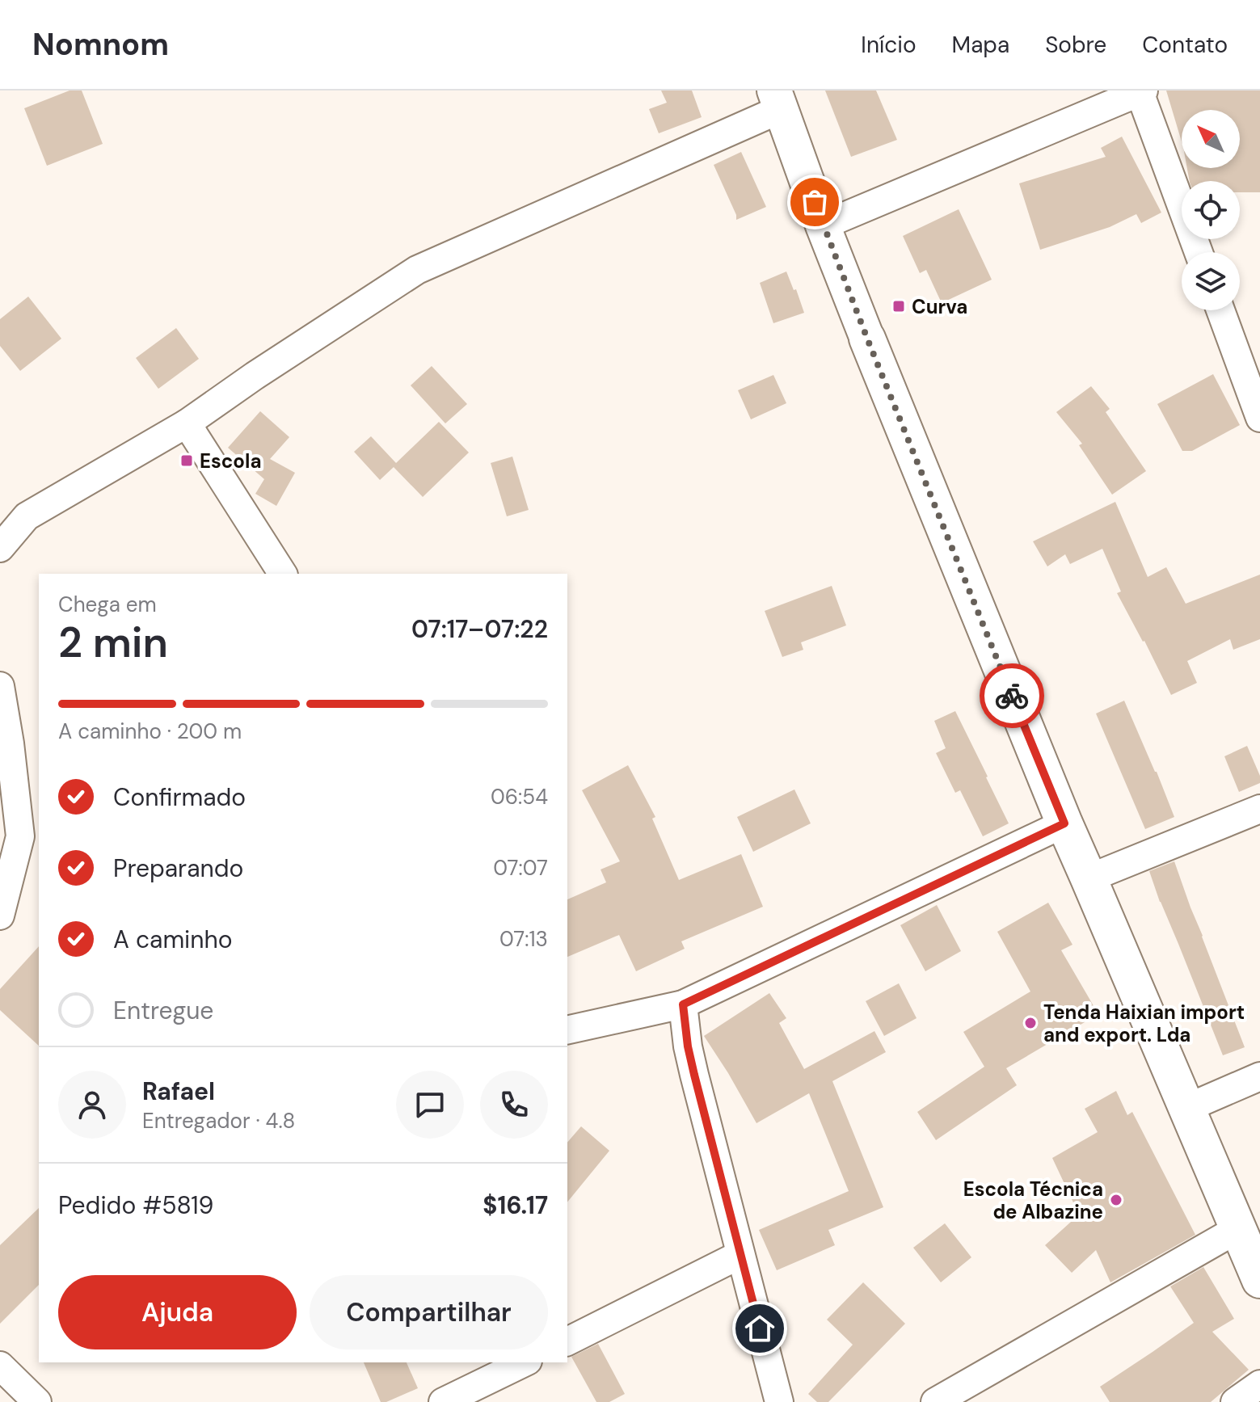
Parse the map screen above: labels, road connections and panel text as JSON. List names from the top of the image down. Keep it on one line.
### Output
{"places":{"transit":["Curva","Escola"],"other":["Tenda Haixian import and export. Lda","Escola Técnica de Albazine"]},"north":"top left","page":{"header":"Nomnom","nav":["Início","Mapa","Sobre","Contato"],"heading":["2 min","Chega em","07:17–07:22"],"panel":["Rafael","Entregador · 4.8","Pedido #5819","$16.17"],"bar":"A caminho · 200 m","list":[["Confirmado","06:54"],["Preparando","07:07"],["A caminho","07:13"],"Entregue"],"buttons":["Ajuda","Compartilhar"]}}
